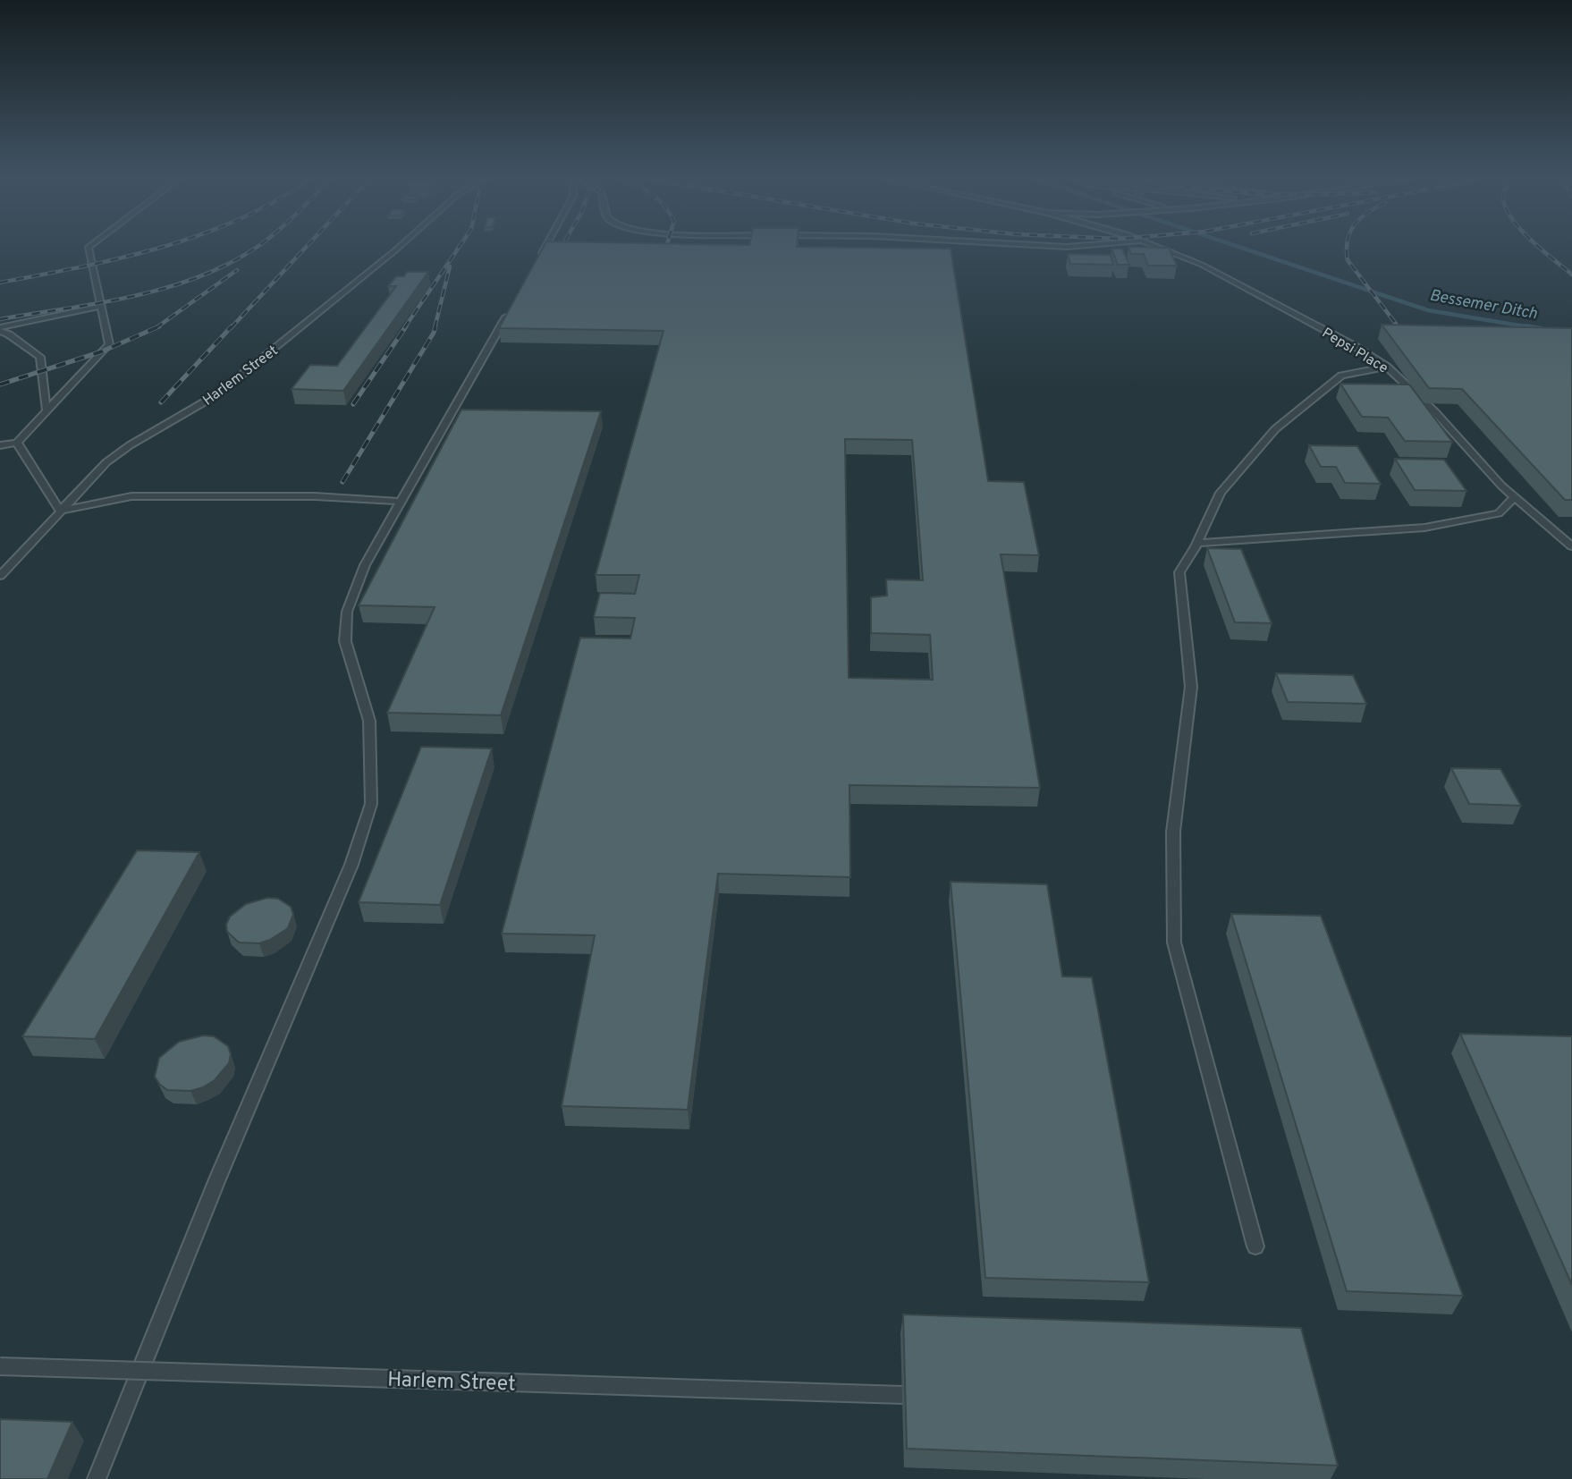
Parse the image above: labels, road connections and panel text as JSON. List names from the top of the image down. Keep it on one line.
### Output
{"streets":{"lane":["Pepsi Place","Harlem Street"]},"water":["Bessemer Ditch"]}
